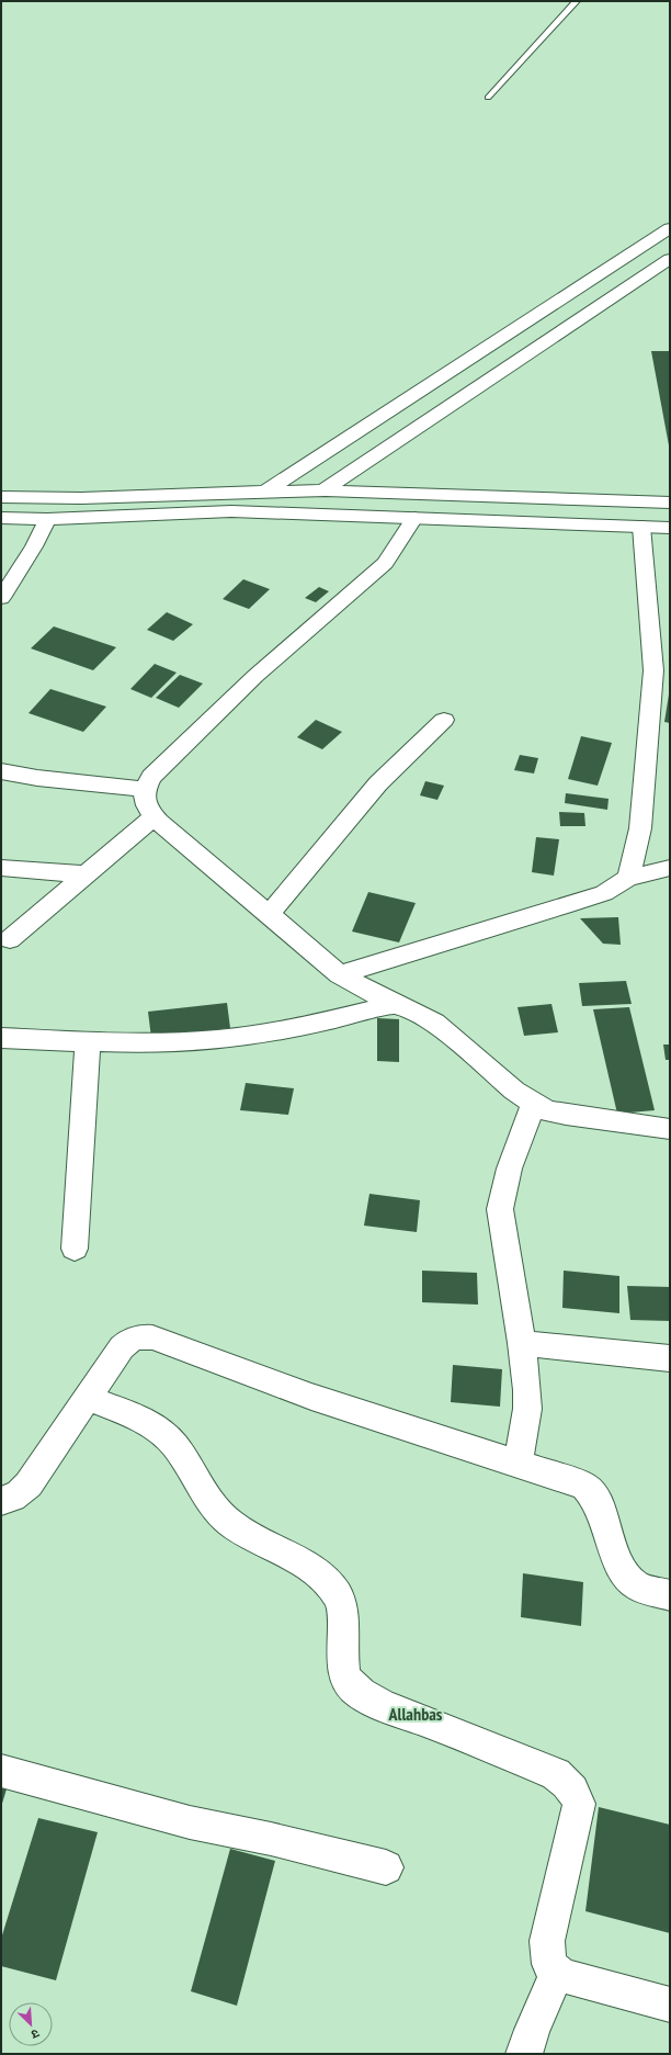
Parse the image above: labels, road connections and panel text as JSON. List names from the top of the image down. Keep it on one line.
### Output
{"districts":["Allahbas"],"north":"bottom right"}
